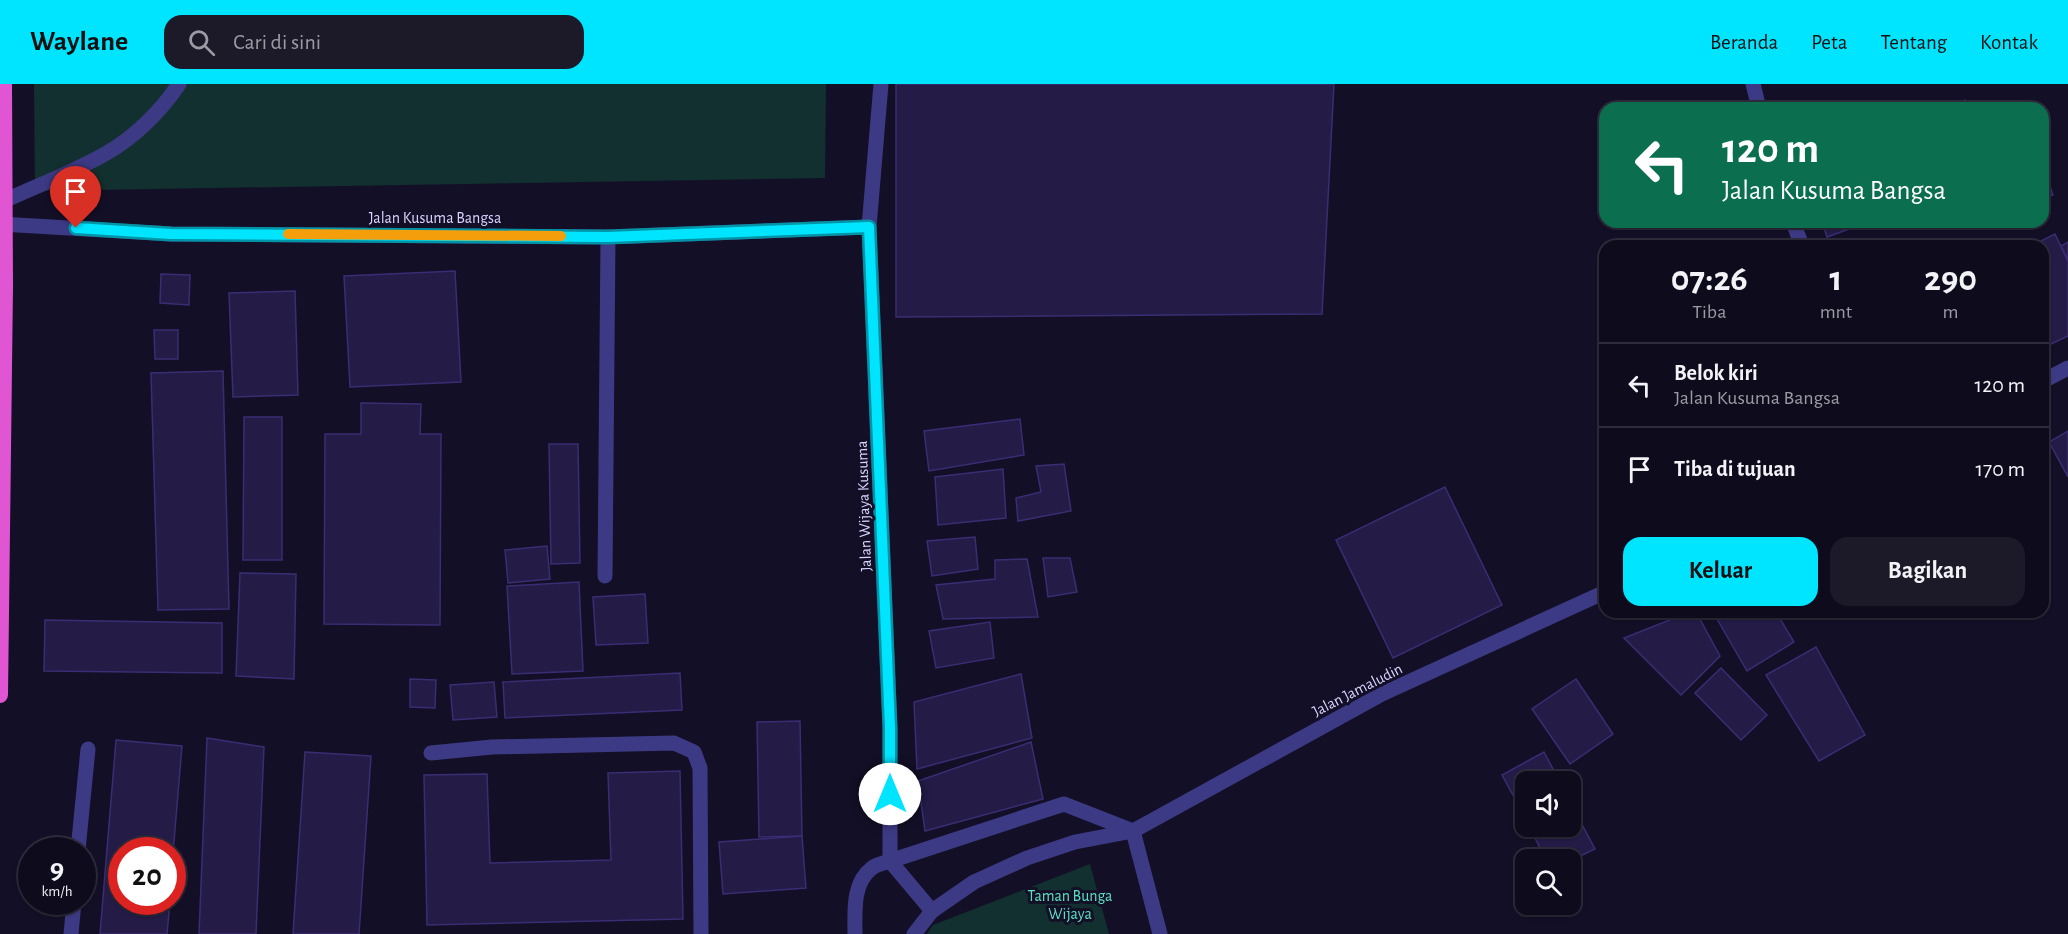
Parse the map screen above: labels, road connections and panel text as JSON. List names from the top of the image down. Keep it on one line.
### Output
{"streets":{"street":["Jalan Kusuma Bangsa","Jalan Wijaya Kusuma","Jalan Jamaludin"]},"crossings":[["Jalan Kusuma Bangsa","Jalan Wijaya Kusuma"]],"parks":["Taman Bunga Wijaya"],"page":{"header":"Waylane","search":"Cari di sini","nav":["Beranda","Peta","Tentang","Kontak"],"turn":["120 m","Jalan Kusuma Bangsa"],"eta":["07:26","Tiba","1","mnt","290","m"],"list":[{"name":"Belok kiri","note":"Jalan Kusuma Bangsa","value":"120 m"},{"name":"Tiba di tujuan","value":"170 m"}],"buttons":["Keluar","Bagikan"],"speed":"9 km/h","limit":"20"}}
